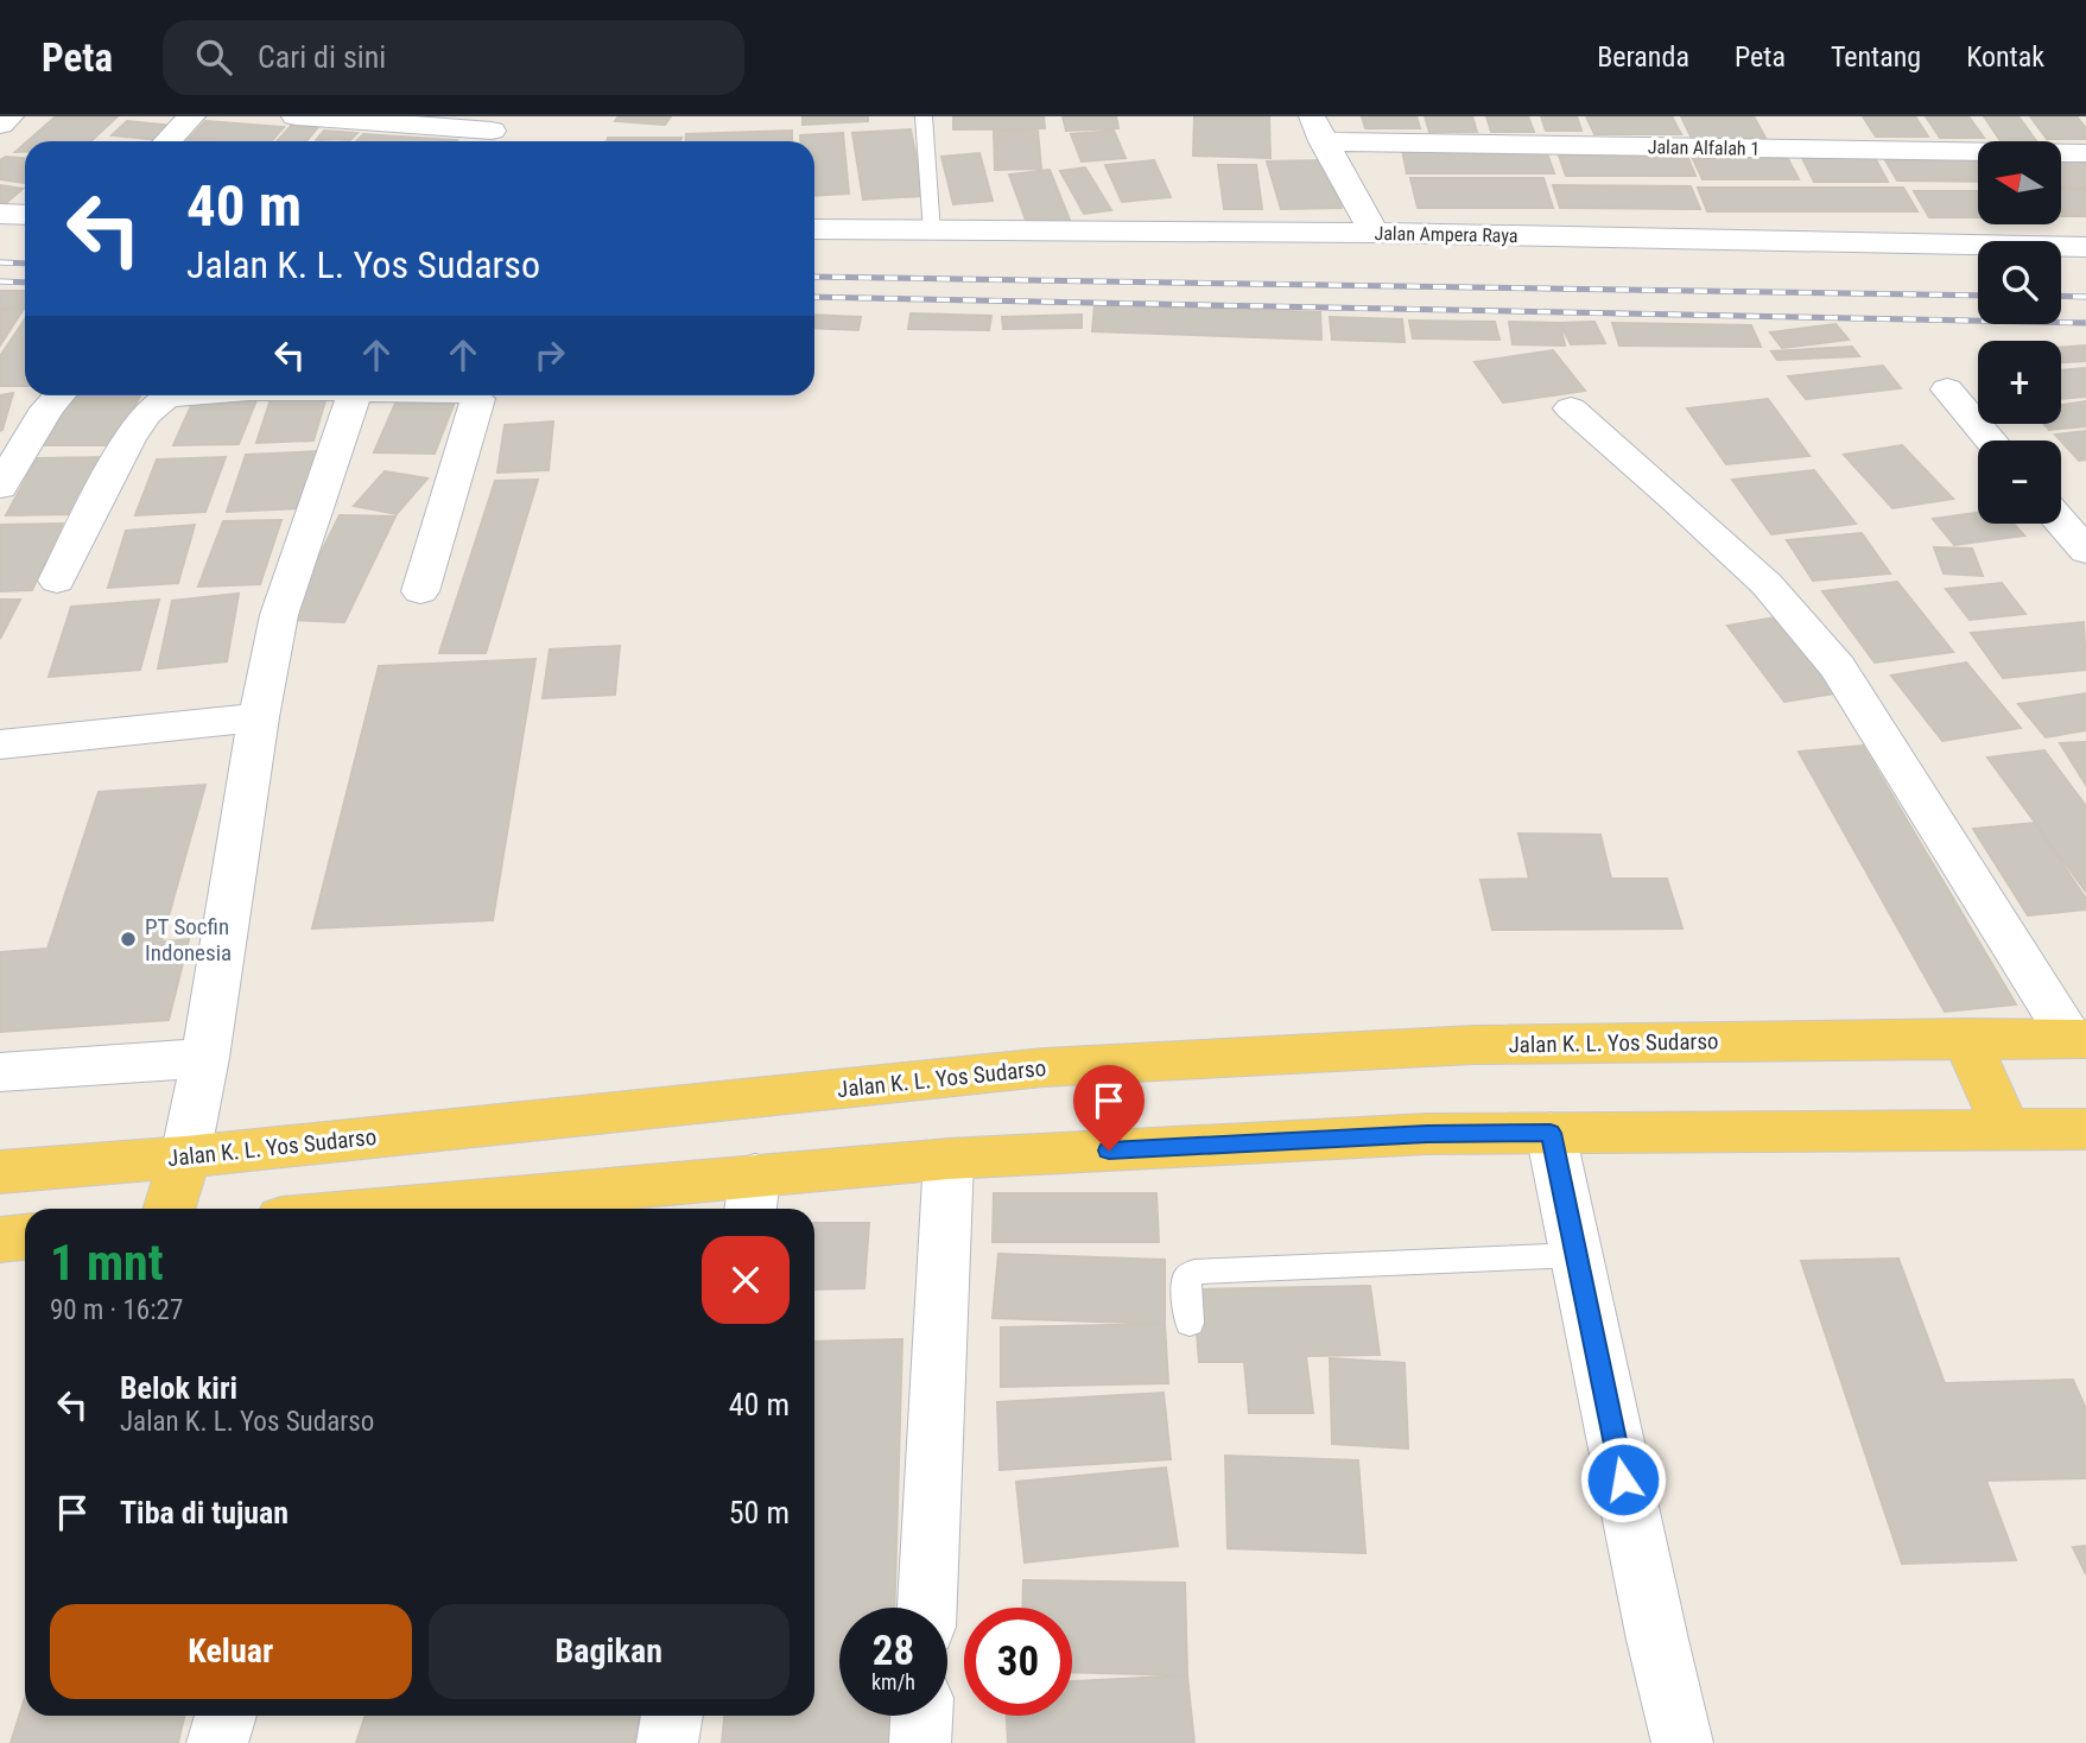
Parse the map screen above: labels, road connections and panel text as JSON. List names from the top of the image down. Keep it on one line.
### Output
{"streets":{"main road":["Jalan K. L. Yos Sudarso"],"street":["Jalan Alfalah 1","Jalan Ampera Raya"]},"places":["PT Socfin Indonesia"],"north":"left","page":{"header":"Peta","search":"Cari di sini","nav":["Beranda","Peta","Tentang","Kontak"],"map_buttons":["+","−"],"turn":["40 m","Jalan K. L. Yos Sudarso"],"heading":["1 mnt","90 m · 16:27"],"list":[{"name":"Belok kiri","note":"Jalan K. L. Yos Sudarso","value":"40 m"},{"name":"Tiba di tujuan","value":"50 m"}],"buttons":["Keluar","Bagikan"],"speed":"28 km/h","limit":"30"}}
